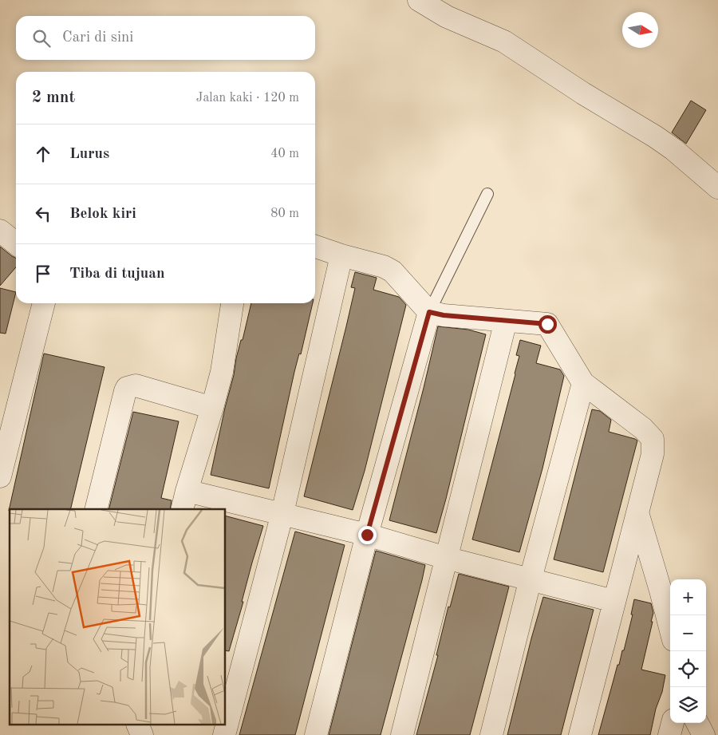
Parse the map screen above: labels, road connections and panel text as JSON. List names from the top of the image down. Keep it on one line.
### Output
{"north":"right","page":{"search":"Cari di sini","heading":["2 mnt","Jalan kaki · 120 m"],"list":[["Lurus","40 m"],["Belok kiri","80 m"],"Tiba di tujuan"],"map_buttons":["+","−"]}}
